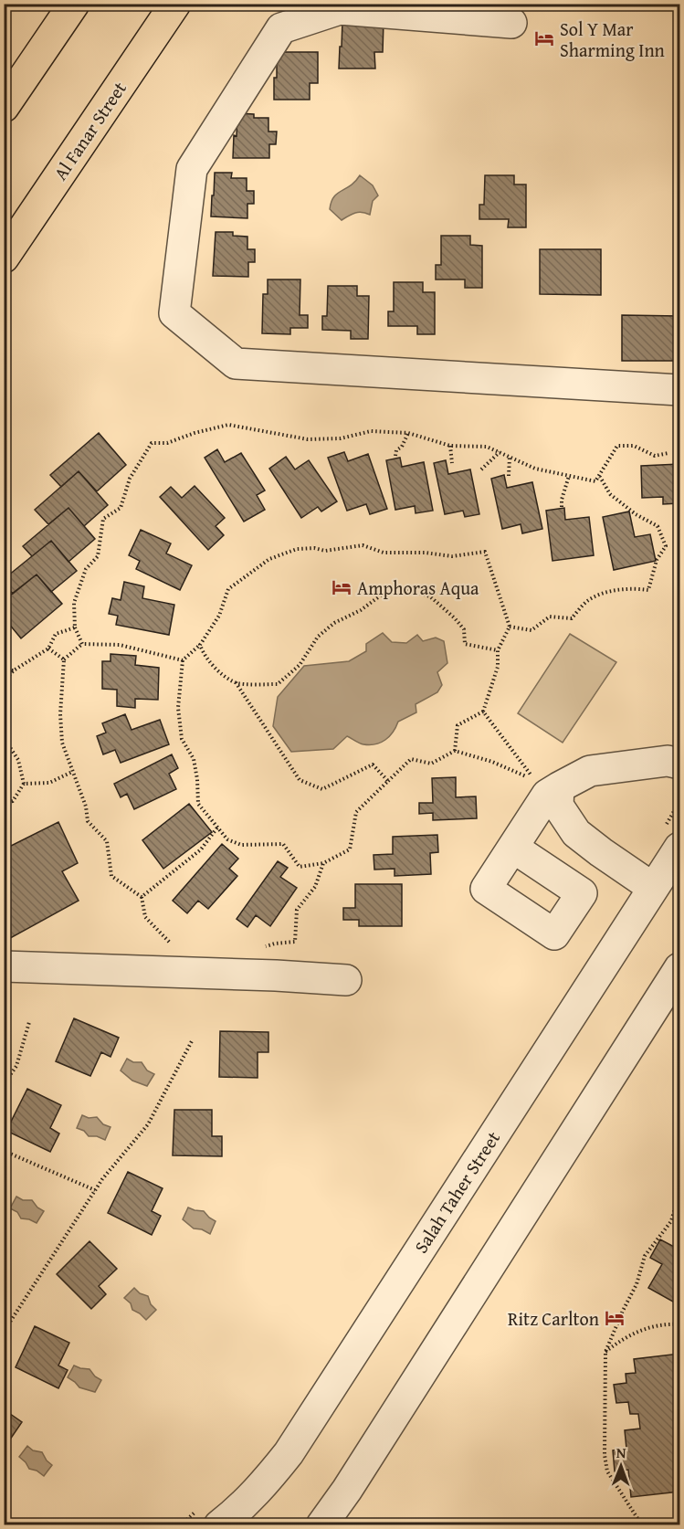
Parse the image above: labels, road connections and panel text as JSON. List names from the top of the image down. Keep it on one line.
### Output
{"streets":{"main road":["Al Fanar Street"],"street":["Salah Taher Street"]},"places":{"hotel":["Sol Y Mar Sharming Inn","Amphoras Aqua","Ritz Carlton"]},"north":"top"}
